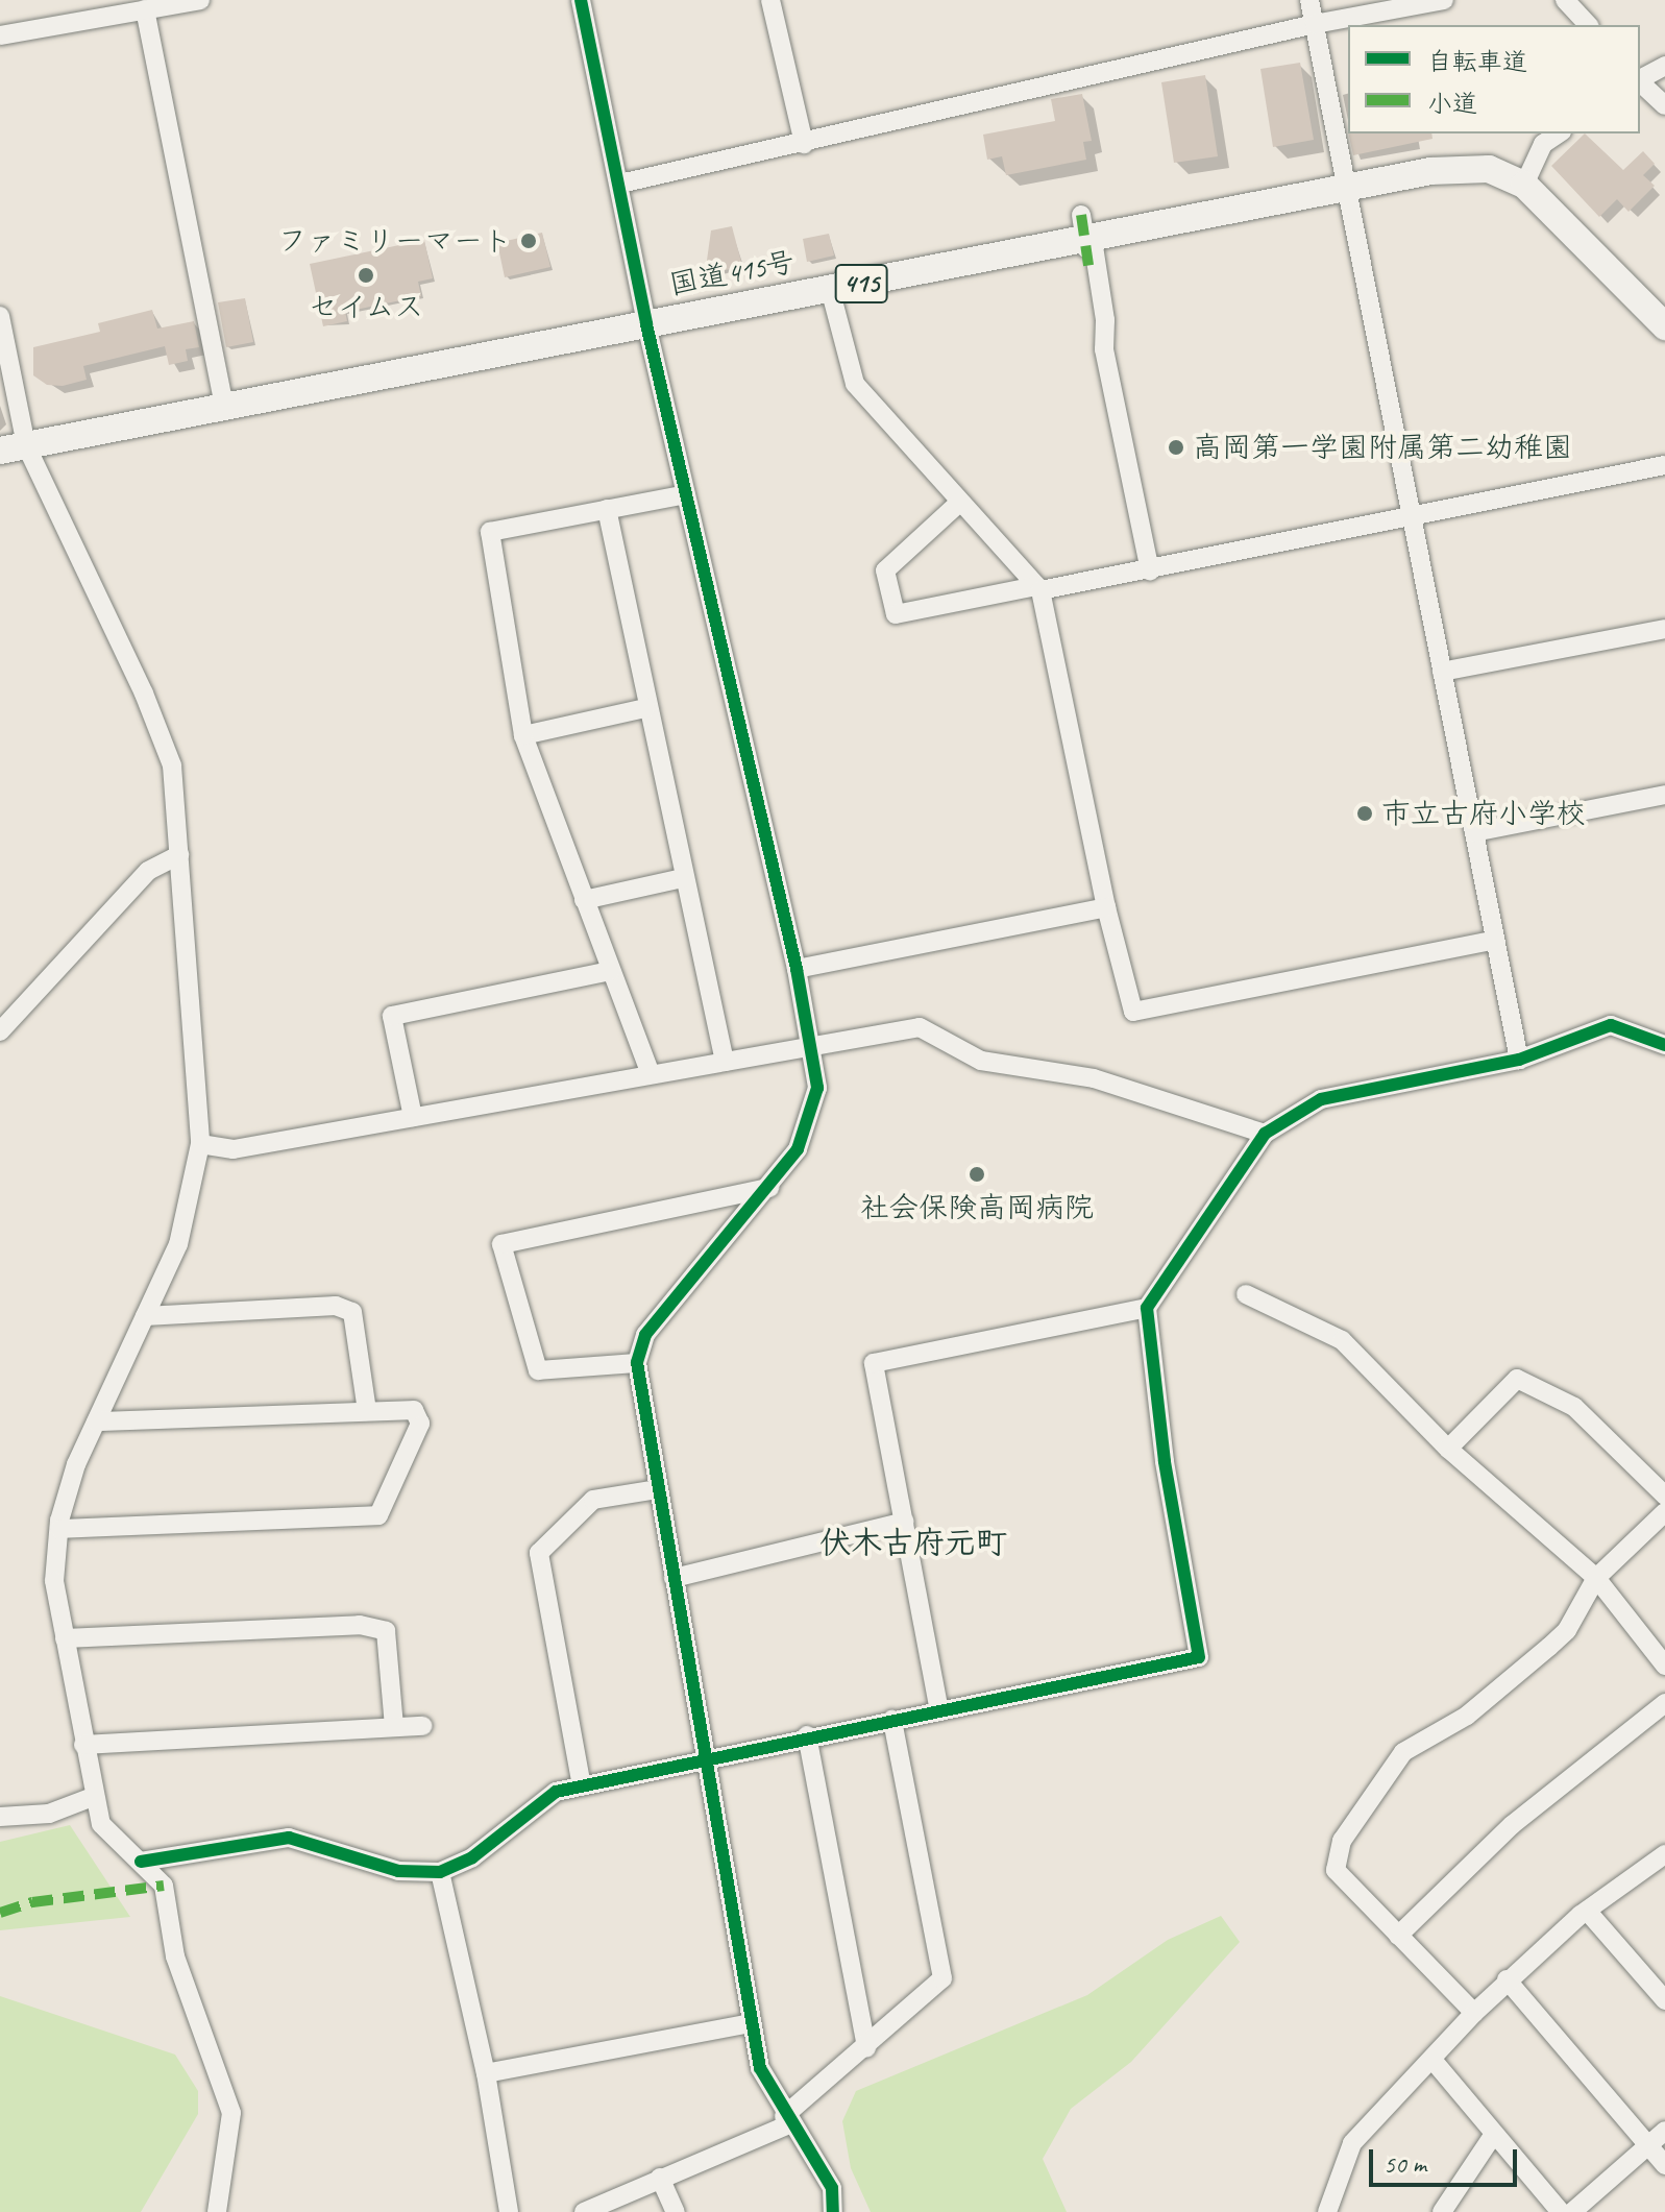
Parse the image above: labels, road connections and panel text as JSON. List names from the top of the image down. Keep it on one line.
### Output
{"streets":{"highway":["国道415号","415"]},"districts":["伏木古府元町"],"places":["ファミリーマート","セイムス","高岡第一学園附属第二幼稚園","市立古府小学校","社会保険高岡病院"],"legend":["自転車道","小道"],"scale_bar":"50 m"}
